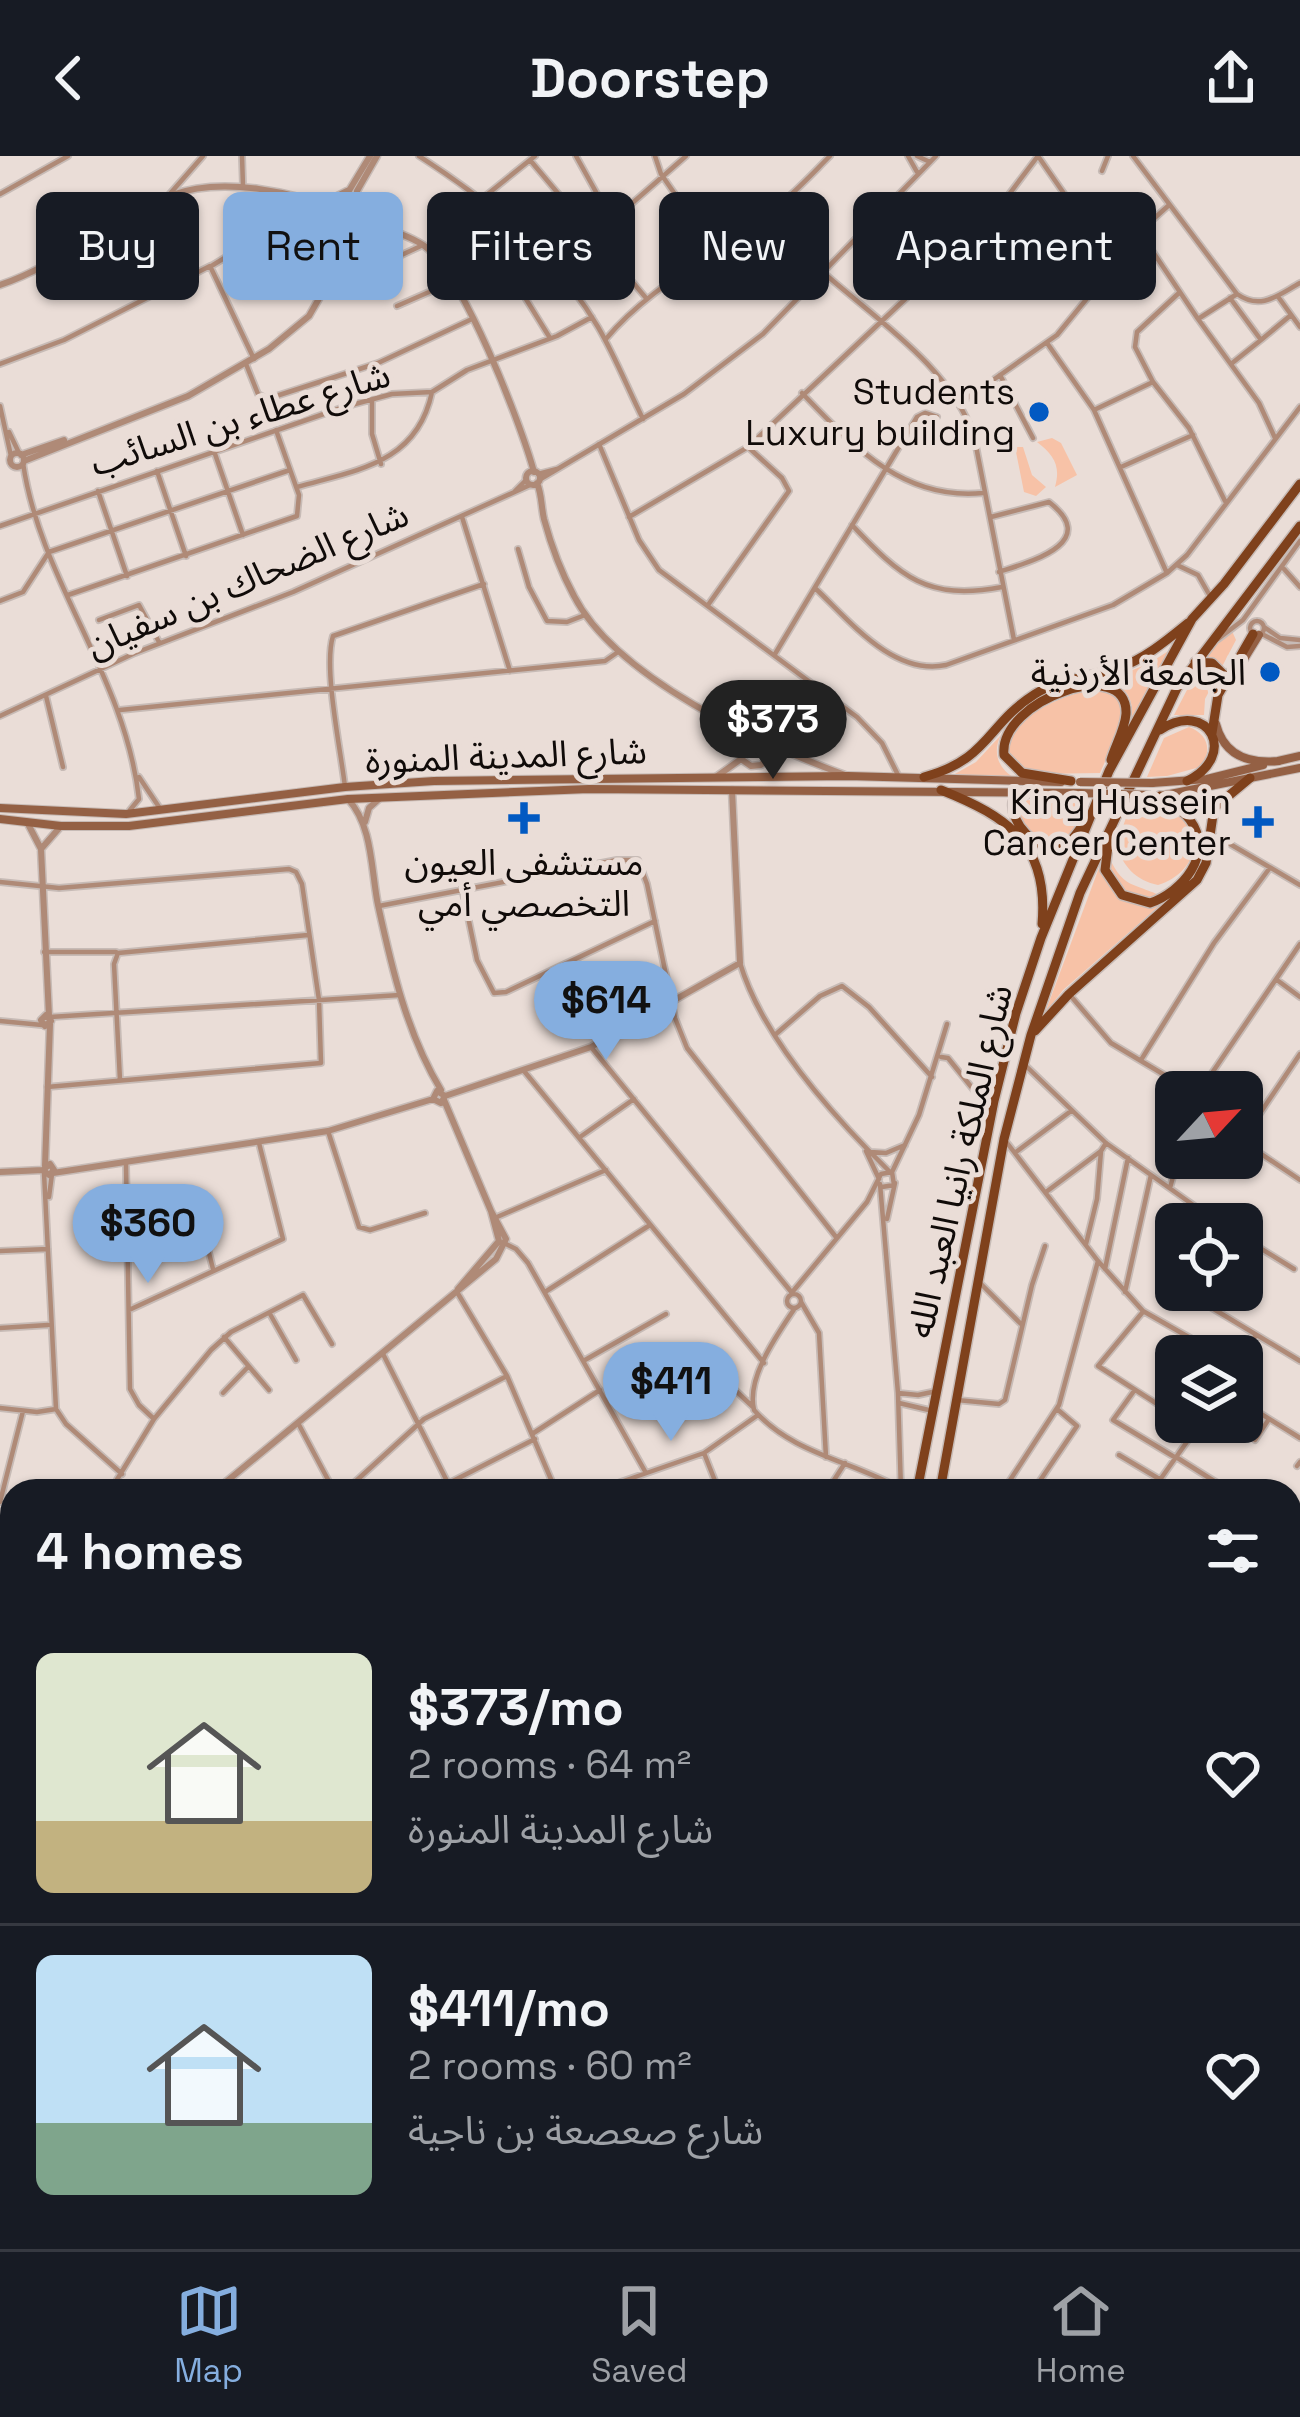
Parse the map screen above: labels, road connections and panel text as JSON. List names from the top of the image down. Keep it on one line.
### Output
{"streets":{"main road":["شارع المدينة المنورة","شارع الملكة رانيا العبد الله"],"street":["شارع عطاء بن السائب","شارع الضحاك بن سفيان"]},"places":{"other":["Students Luxury building","الجامعة الأردنية"],"health":["مستشفى العيون التخصصي أمي","King Hussein Cancer Center"]},"north":"top right","page":{"header":"Doorstep","chip":["Buy","Rent","Filters","New","Apartment"],"price":["$373","$614","$360","$411"],"heading":"4 homes","list":[{"name":"$373/mo","note":"2 rooms · 64 m² · شارع المدينة المنورة"},{"name":"$411/mo","note":"2 rooms · 60 m² · شارع صعصعة بن ناجية"}],"tabs":["Map","Saved","Home"]}}
